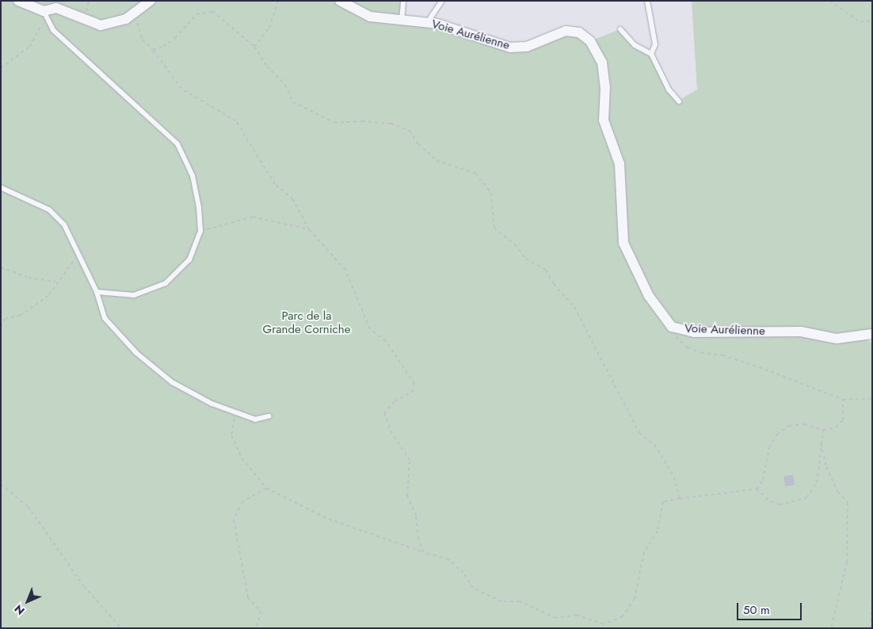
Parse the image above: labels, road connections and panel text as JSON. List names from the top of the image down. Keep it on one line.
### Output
{"streets":{"street":["Voie Aurélienne"]},"parks":["Parc de la Grande Corniche"],"scale_bar":"50 m","north":"bottom left"}
